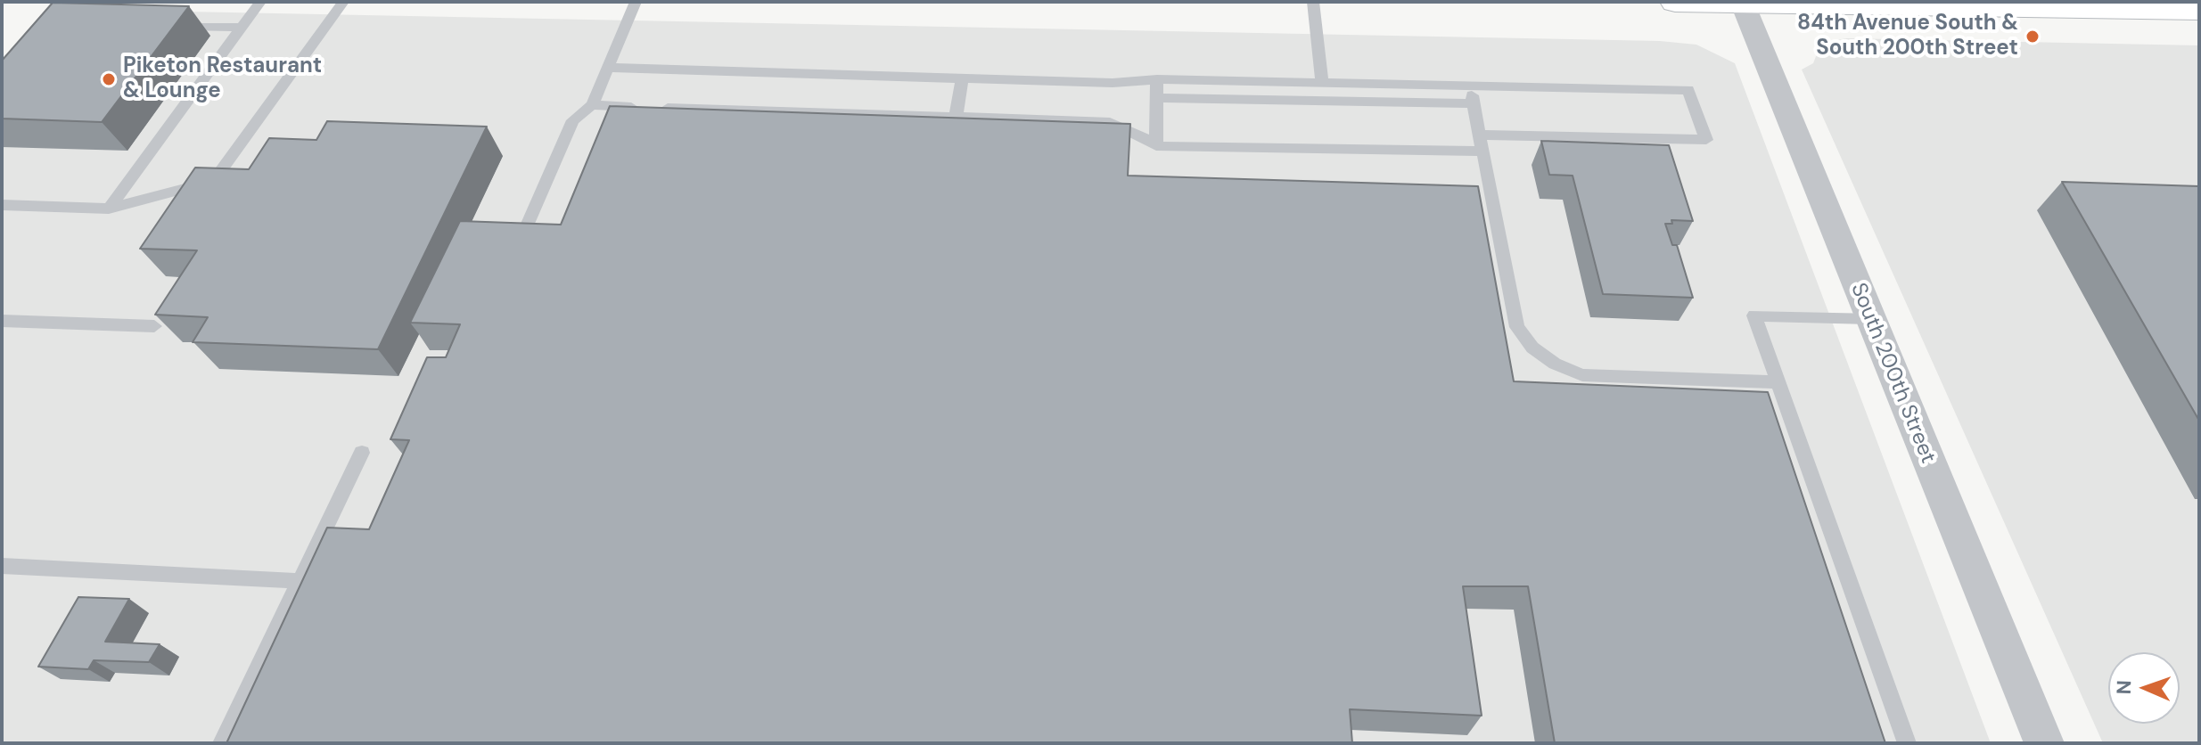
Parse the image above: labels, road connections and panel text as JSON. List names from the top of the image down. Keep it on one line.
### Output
{"streets":{"street":["South 200th Street"]},"places":["84th Avenue South & South 200th Street","Piketon Restaurant & Lounge"],"north":"left"}
